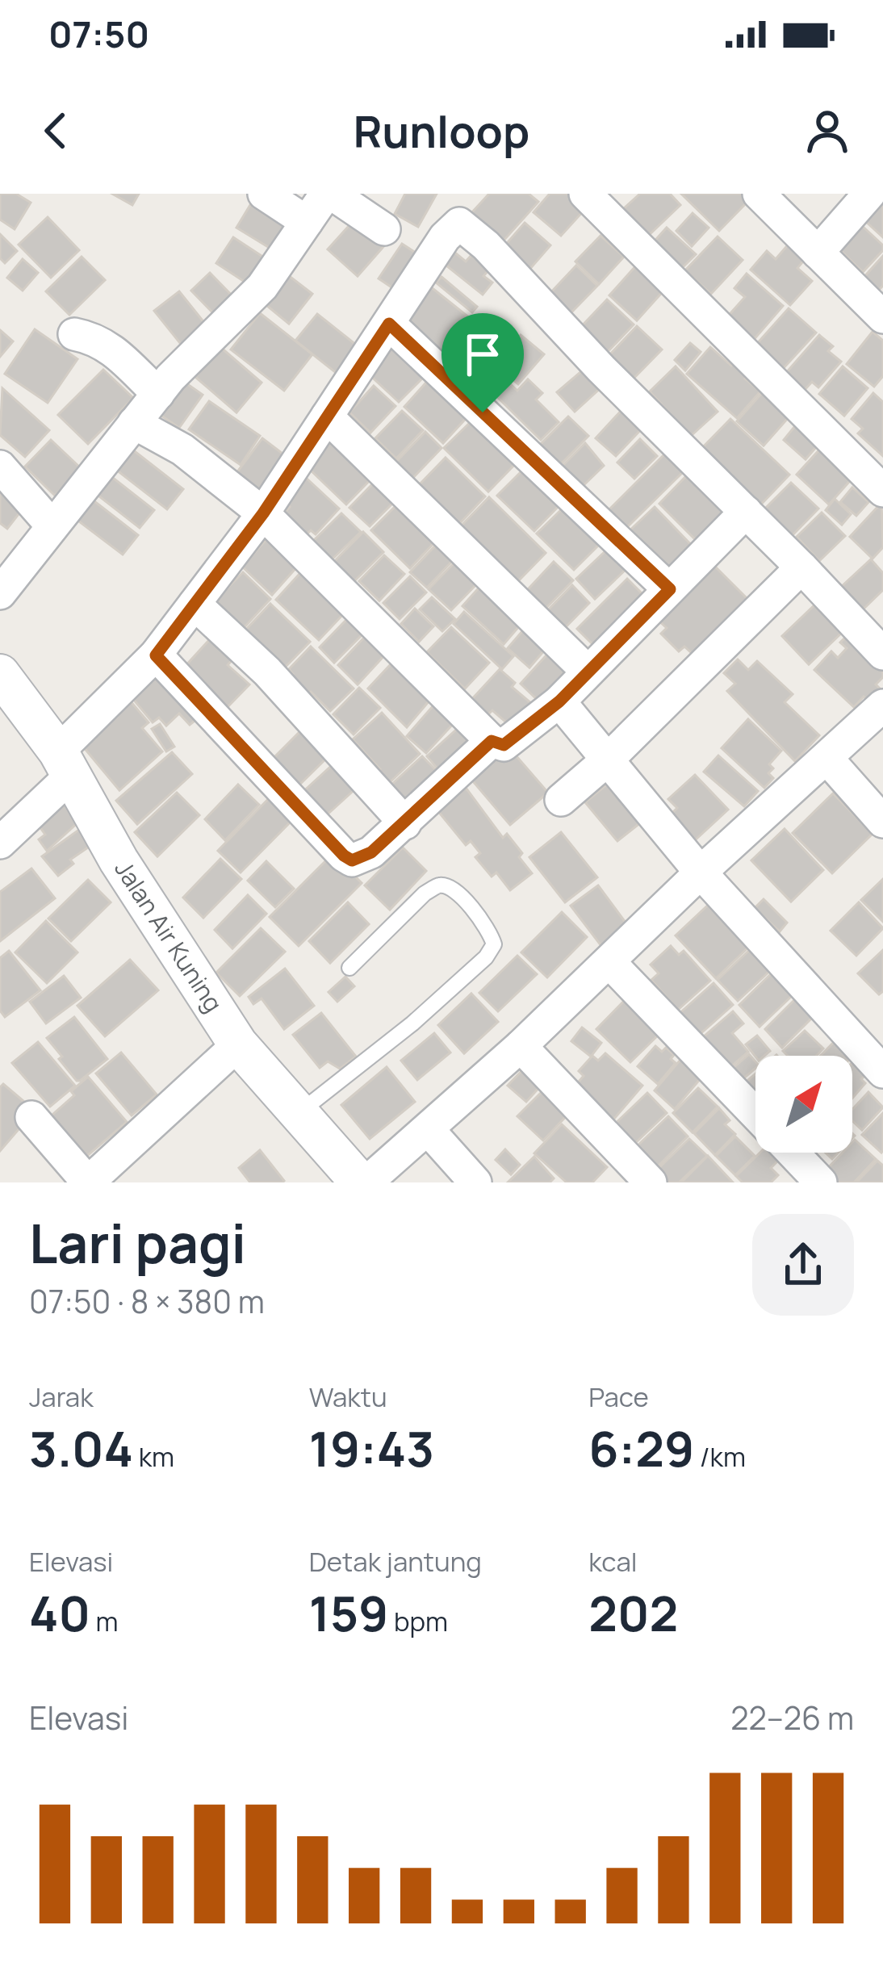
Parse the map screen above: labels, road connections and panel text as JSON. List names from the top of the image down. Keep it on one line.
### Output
{"streets":{"street":["Jalan Air Kuning"]},"north":"top right","page":{"status":"07:50","header":"Runloop","heading":["Lari pagi","07:50 · 8 × 380 m"],"stats":[["Jarak","3.04 km"],["Waktu","19:43"],["Pace","6:29 /km"],["Elevasi","40 m"],["Detak jantung","159 bpm"],["kcal","202"]],"chart":["Elevasi","22–26 m"]}}
